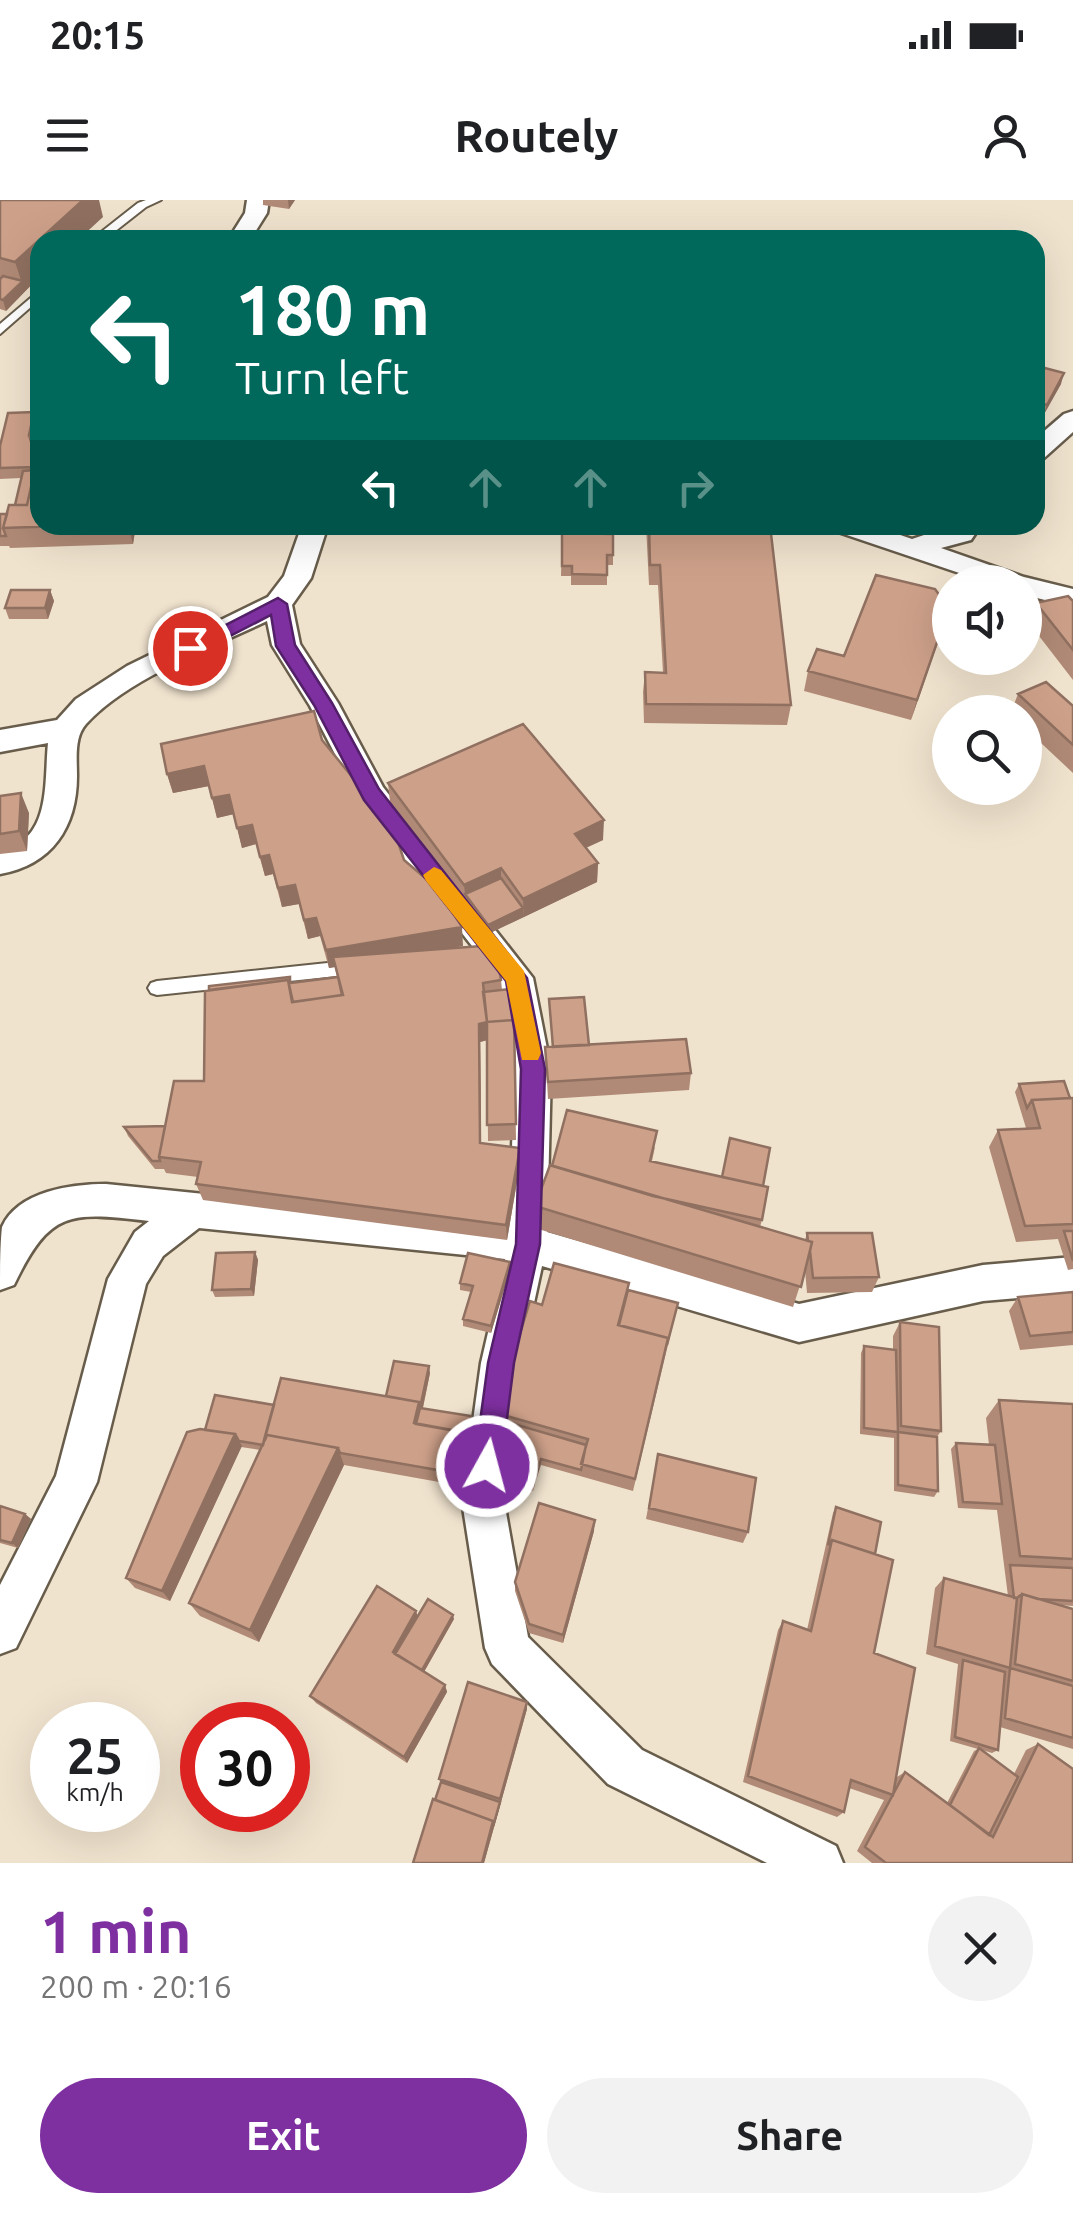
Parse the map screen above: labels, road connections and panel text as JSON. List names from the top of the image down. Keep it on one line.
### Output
{"page":{"status":"20:15","header":"Routely","turn":["180 m","Turn left"],"speed":"25 km/h","limit":"30","heading":["1 min","200 m · 20:16"],"buttons":["Exit","Share"]}}
